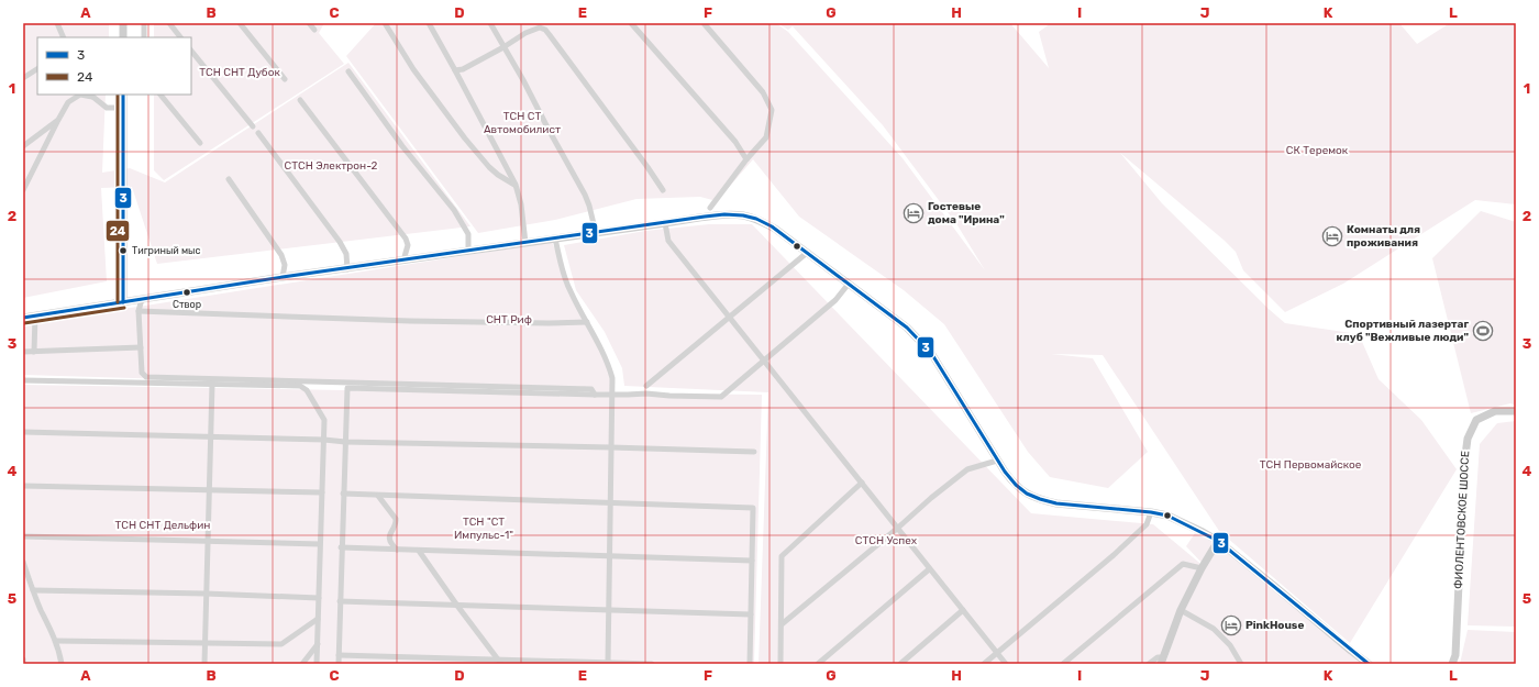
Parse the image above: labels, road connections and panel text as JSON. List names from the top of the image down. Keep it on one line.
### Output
{"streets":{"main road":["ФИОЛЕНТОВСКОЕ ШОССЕ"]},"parks":["ТСН СНТ Дубок","ТСН СТ Автомобилист","СК Теремок","СТСН Электрон-2","СНТ Риф","ТСН Первомайское","ТСН \"СТ Импульс-1\"","ТСН СНТ Дельфин","СТСН Успех"],"places":{"hotel":["Гостевые дома \"Ирина\"","Комнаты для проживания","PinkHouse"],"other":["Тигриный мыс","Створ"],"sports":["Спортивный лазертаг клуб \"Вежливые люди\""]},"lines":["transit line 3","transit line 24"],"legend":["3","24"],"grid":{"columns":["A","B","C","D","E","F","G","H","I","J","K","L"],"rows":["1","2","3","4","5"]}}
